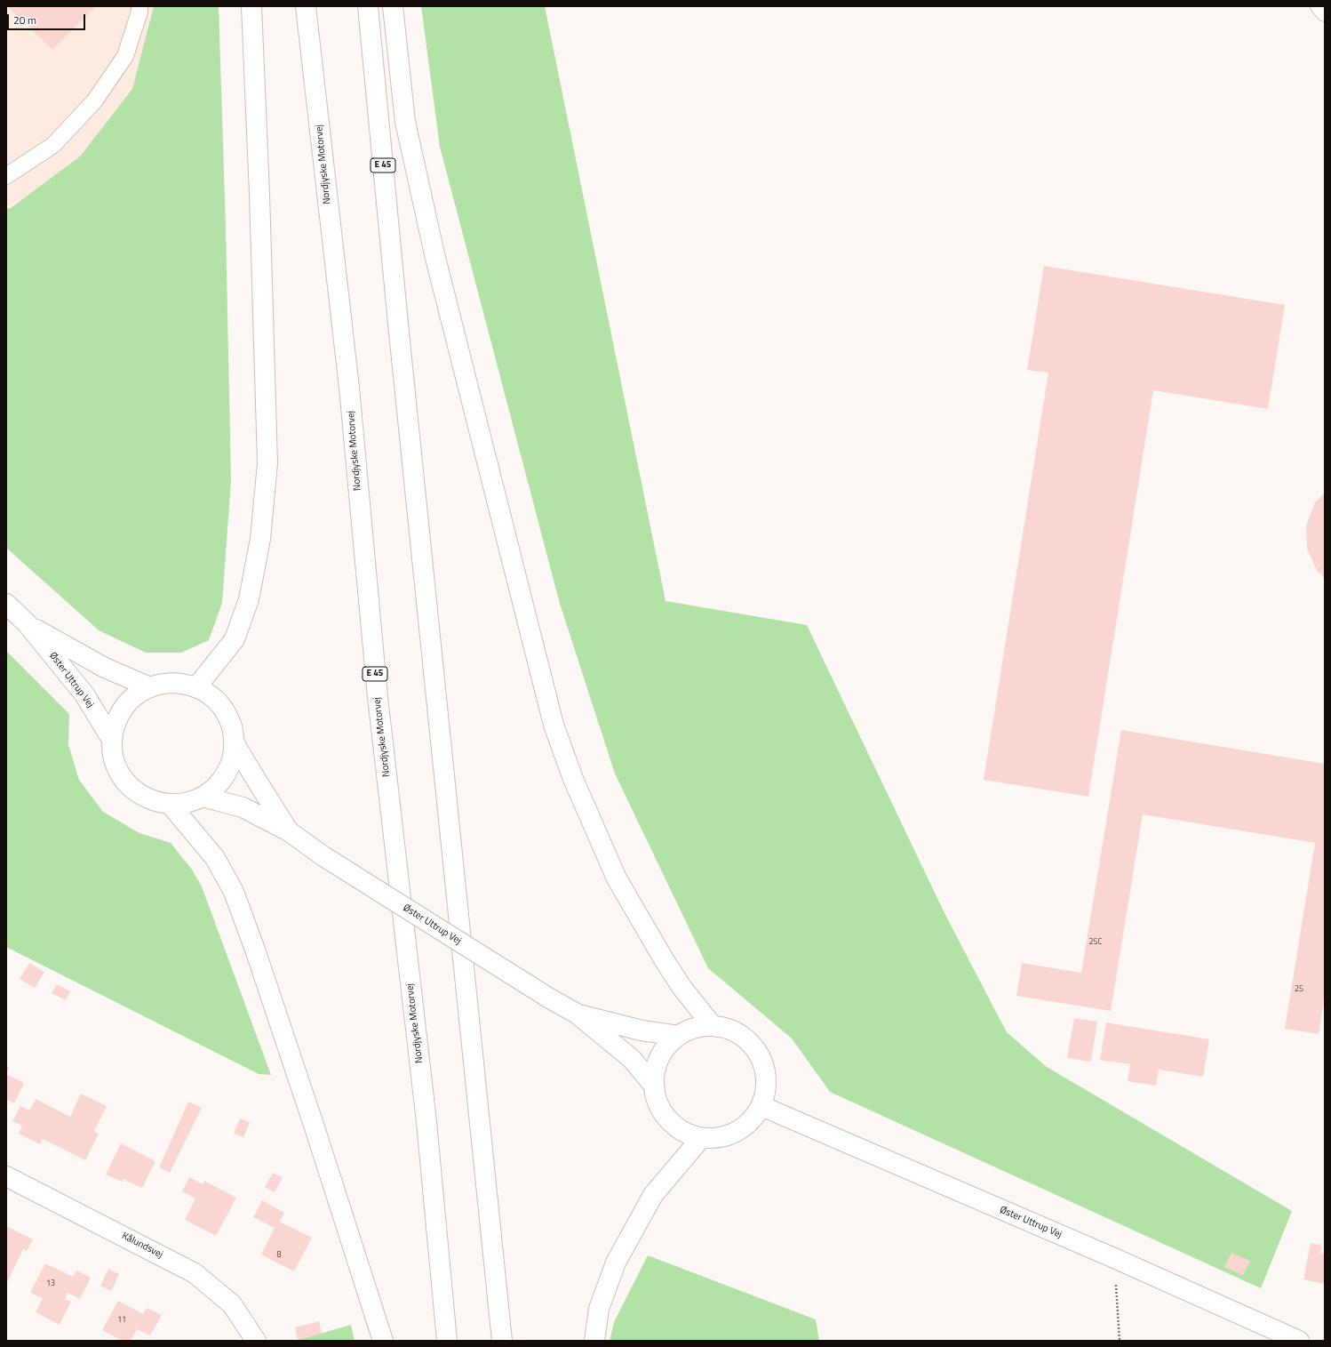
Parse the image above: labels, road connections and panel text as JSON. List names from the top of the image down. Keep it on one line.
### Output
{"streets":{"main road":["Nordjyske Motorvej","E 45","Øster Uttrup Vej","Kålundsvej"]},"house_numbers":["25C","25","8","13","11"],"scale_bar":"20 m"}
